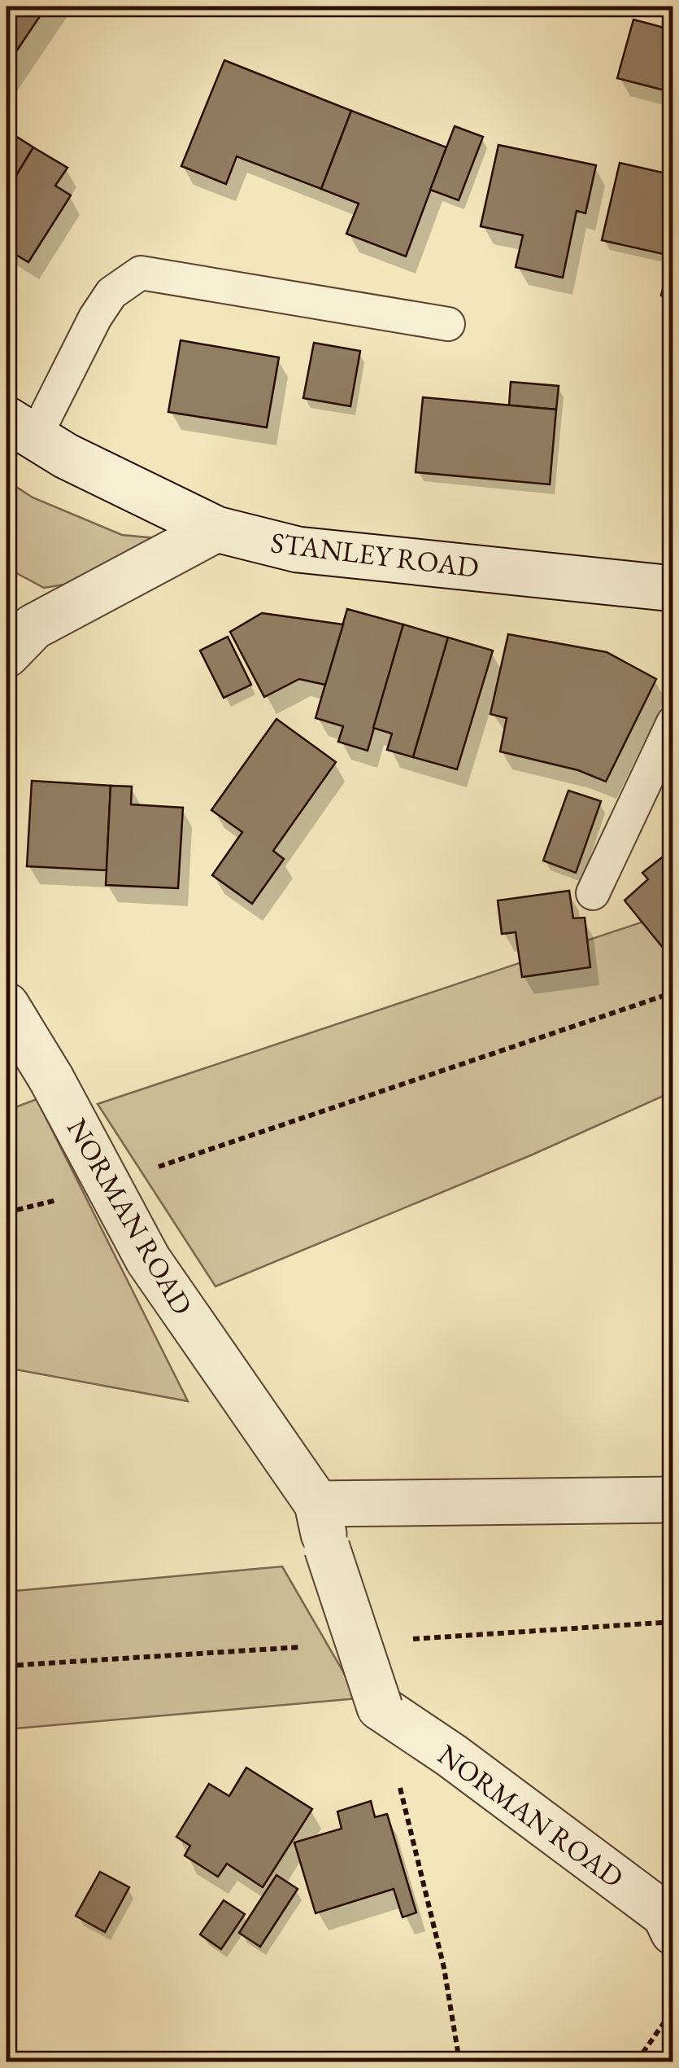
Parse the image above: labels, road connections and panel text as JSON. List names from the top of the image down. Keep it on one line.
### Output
{"streets":{"street":["STANLEY ROAD","NORMAN ROAD"]}}
